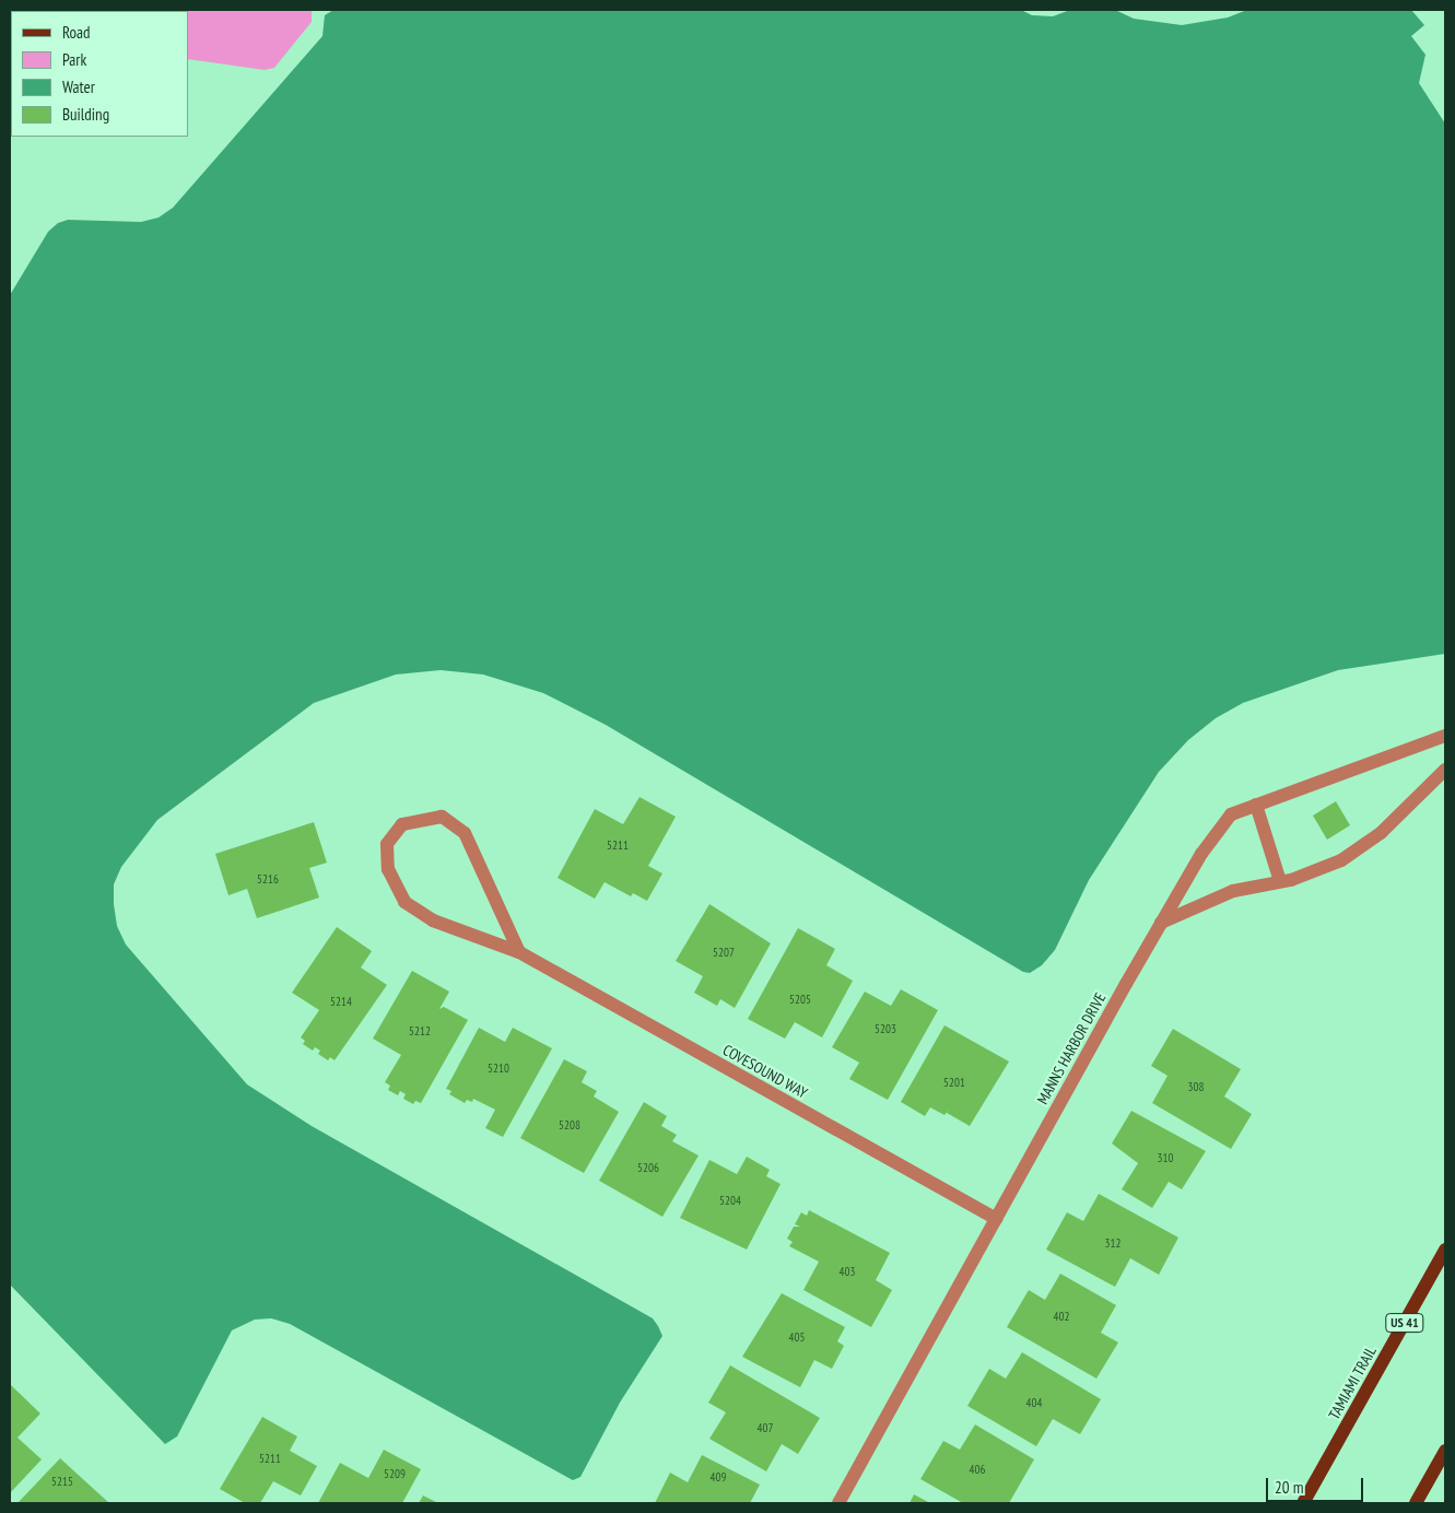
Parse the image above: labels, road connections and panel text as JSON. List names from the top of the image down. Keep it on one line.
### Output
{"streets":{"main road":["US 41","TAMIAMI TRAIL"],"street":["MANNS HARBOR DRIVE","COVESOUND WAY"]},"crossings":[["MANNS HARBOR DRIVE","COVESOUND WAY"]],"house_numbers":["5211","5216","5207","5205","5214","5203","5212","5210","5201","308","5208","310","5206","5204","312","403","402","405","404","407","5211","406","5209","409","5215"],"legend":["Road","Park","Water","Building"],"scale_bar":"20 m"}
